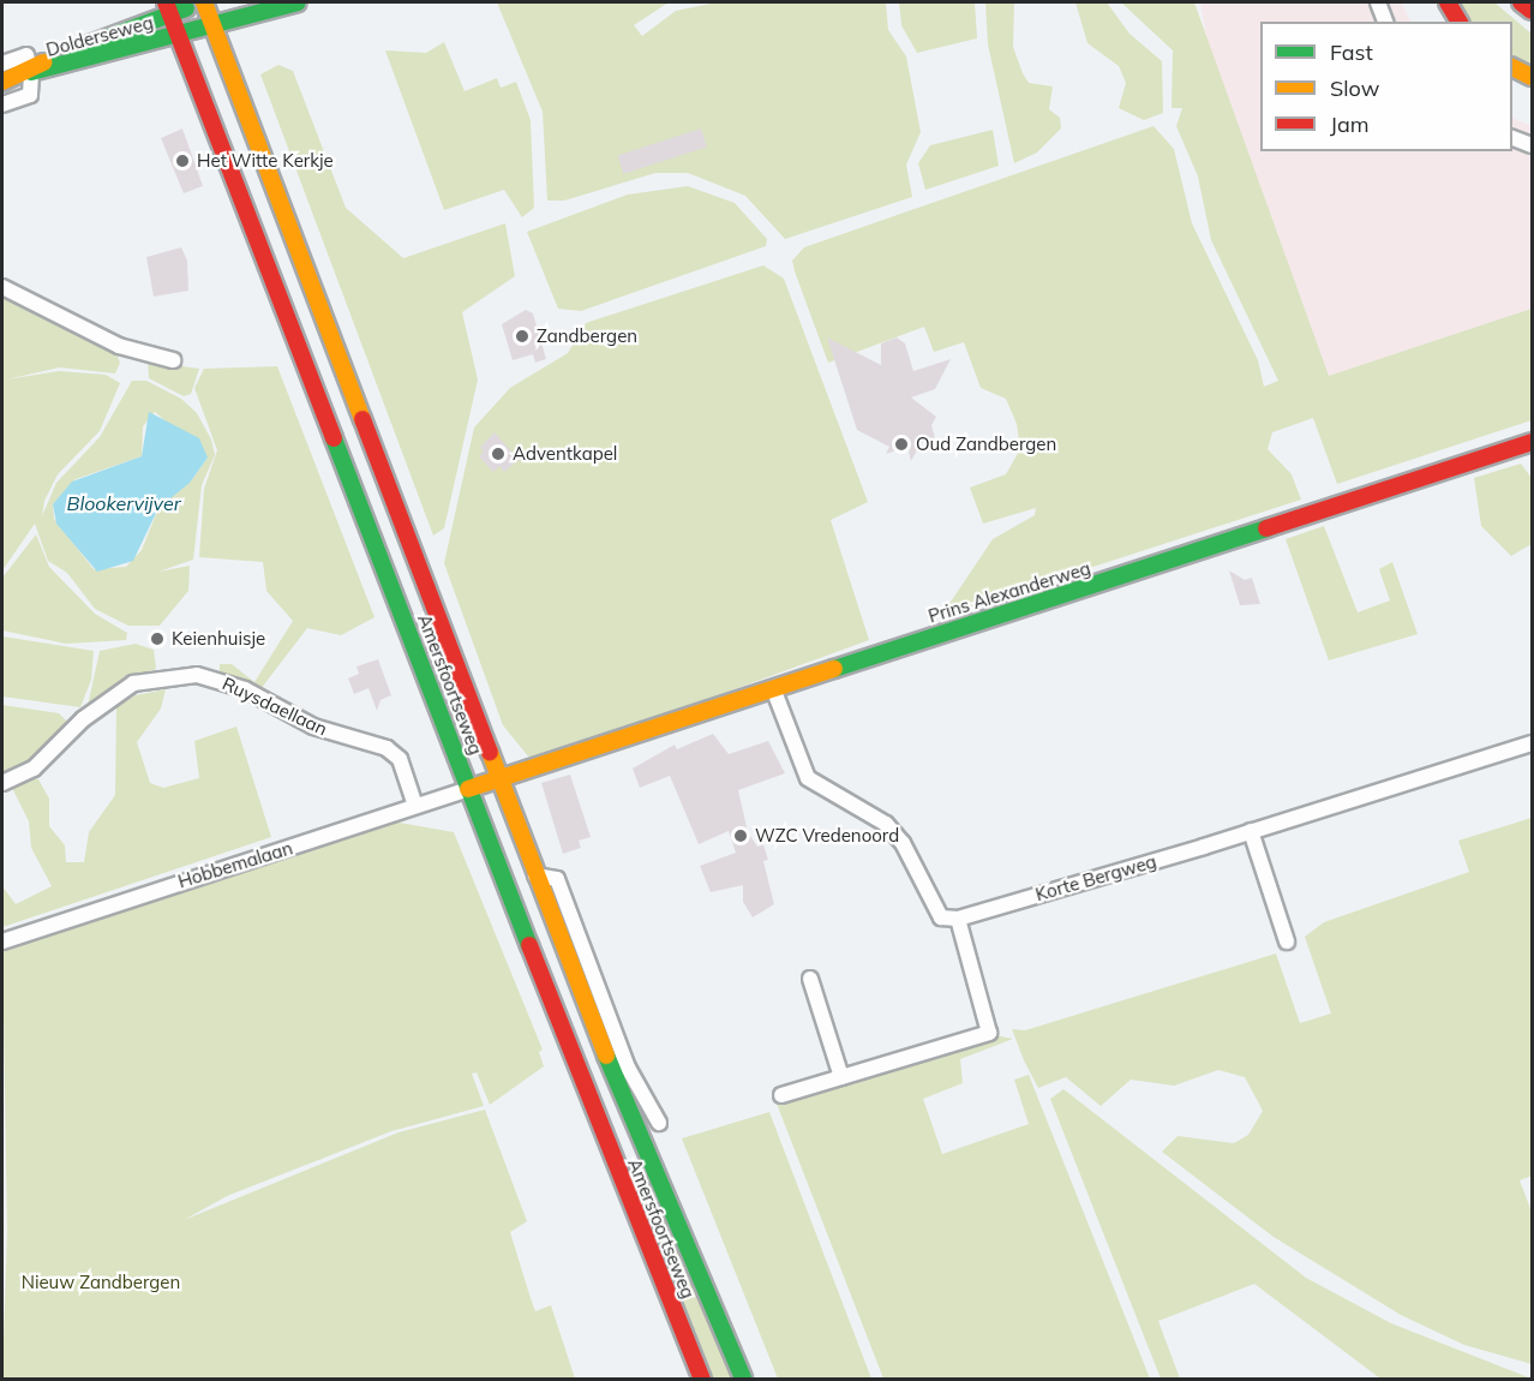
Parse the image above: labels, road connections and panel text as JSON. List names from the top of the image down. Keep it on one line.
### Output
{"streets":{"main road":["Dolderseweg","Prins Alexanderweg","Amersfoortseweg"],"street":["Ruysdaellaan","Hobbemalaan","Korte Bergweg"]},"crossings":[["Dolderseweg","Amersfoortseweg"],["Prins Alexanderweg","Amersfoortseweg"],["Prins Alexanderweg","Hobbemalaan"],["Amersfoortseweg","Hobbemalaan"],["Ruysdaellaan","Hobbemalaan"]],"water":["Blookervijver"],"parks":["Nieuw Zandbergen"],"places":["Het Witte Kerkje","Zandbergen","Oud Zandbergen","Adventkapel","Keienhuisje","WZC Vredenoord"],"legend":["Fast","Slow","Jam"]}
